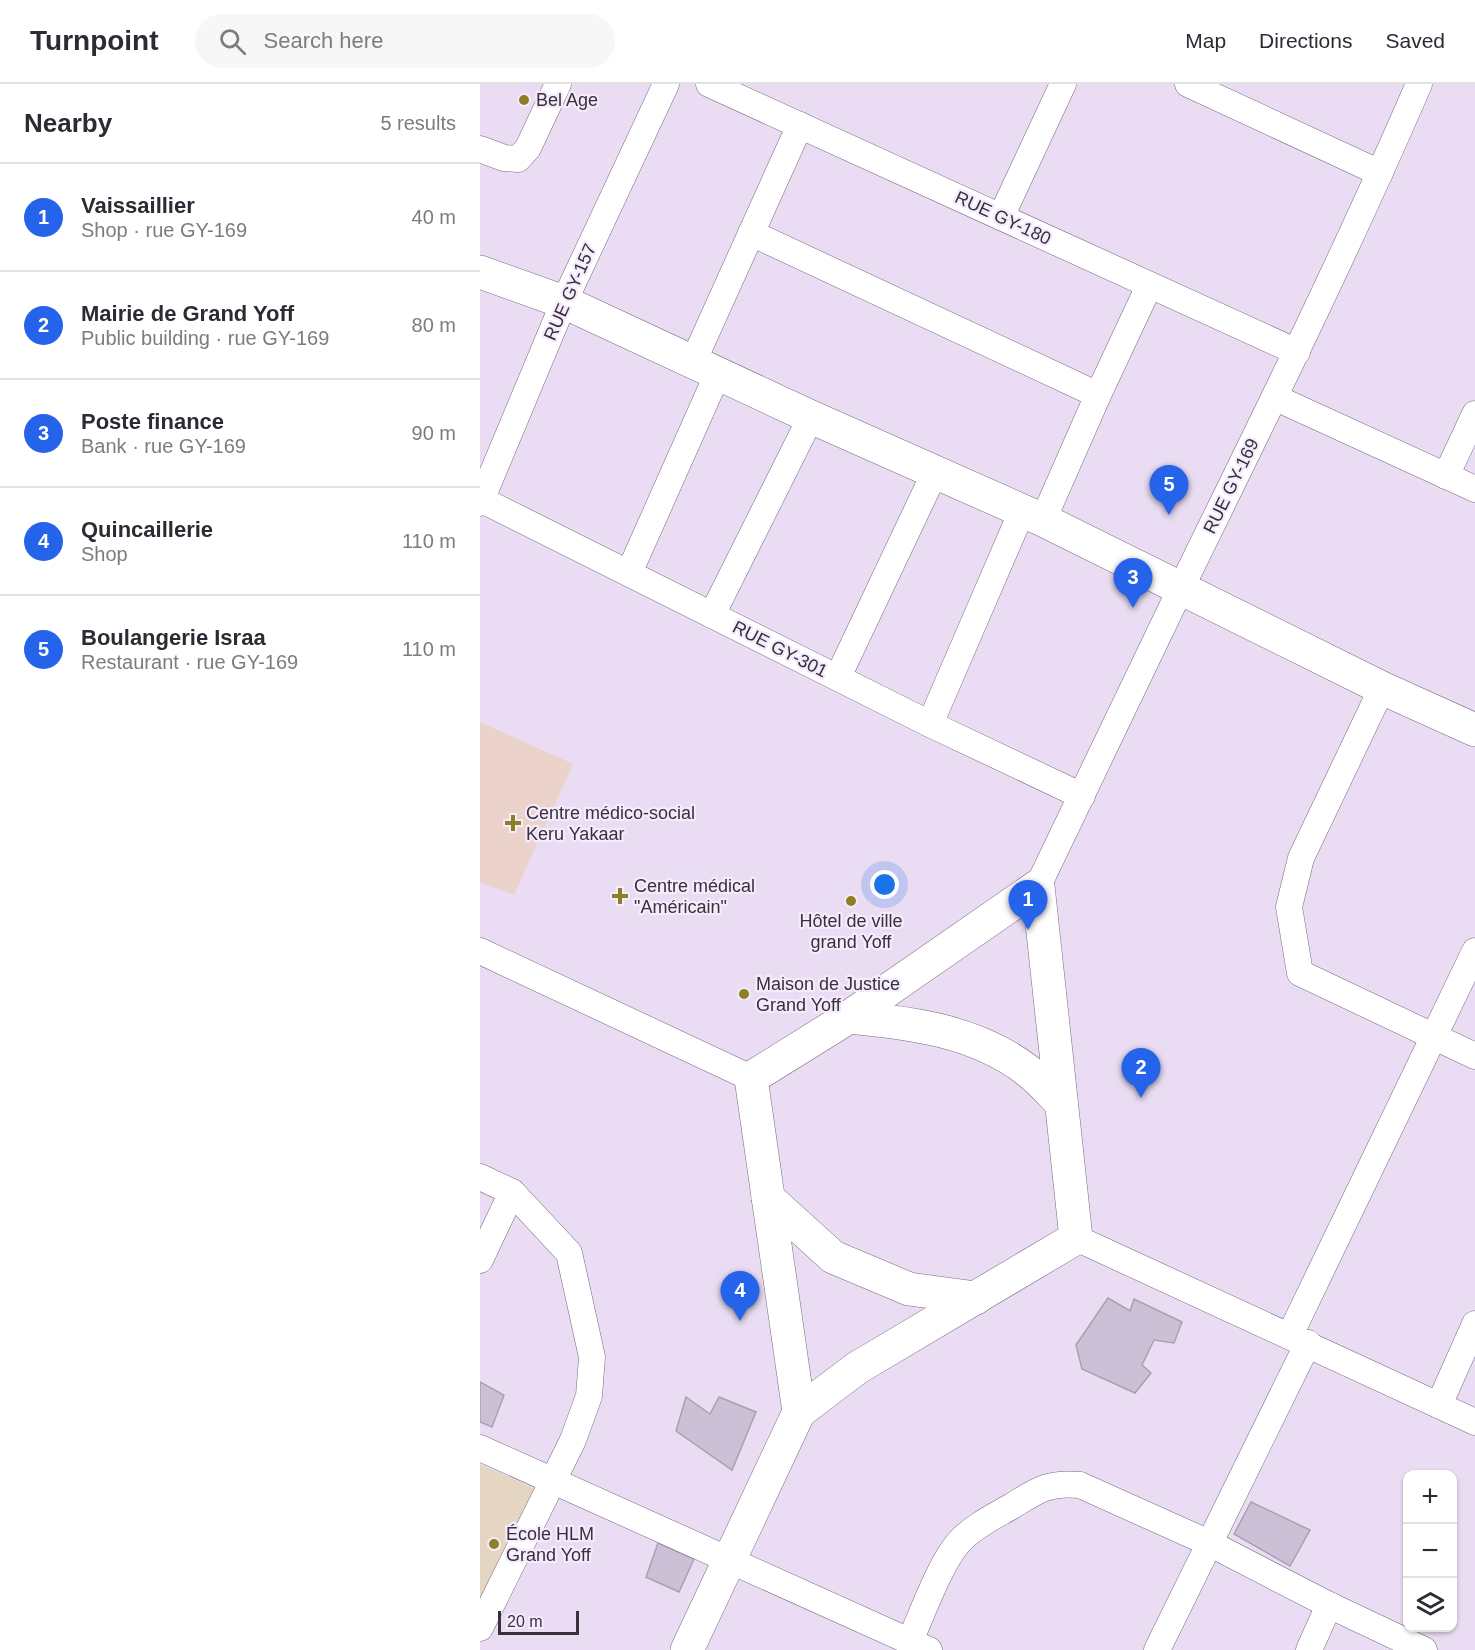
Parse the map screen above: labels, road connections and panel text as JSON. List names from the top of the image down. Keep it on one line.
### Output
{"streets":{"street":["RUE GY-180","RUE GY-157","RUE GY-169","RUE GY-301"]},"crossings":[["RUE GY-180","RUE GY-169"],["RUE GY-157","RUE GY-301"],["RUE GY-169","RUE GY-301"]],"places":{"other":["Bel Age","Hôtel de ville grand Yoff","Maison de Justice Grand Yoff","École HLM Grand Yoff"],"health":["Centre médico-social Keru Yakaar","Centre médical \"Américain\""]},"scale_bar":"20 m","page":{"header":"Turnpoint","search":"Search here","nav":["Map","Directions","Saved"],"heading":["Nearby","5 results"],"list":[{"mark":"1","name":"Vaissaillier","note":"Shop · rue GY-169","value":"40 m"},{"mark":"2","name":"Mairie de Grand Yoff","note":"Public building · rue GY-169","value":"80 m"},{"mark":"3","name":"Poste finance","note":"Bank · rue GY-169","value":"90 m"},{"mark":"4","name":"Quincaillerie","note":"Shop","value":"110 m"},{"mark":"5","name":"Boulangerie Israa","note":"Restaurant · rue GY-169","value":"110 m"}],"pins":["5","3","1","2","4"],"map_buttons":["+","−"],"scale":"20 m"}}
